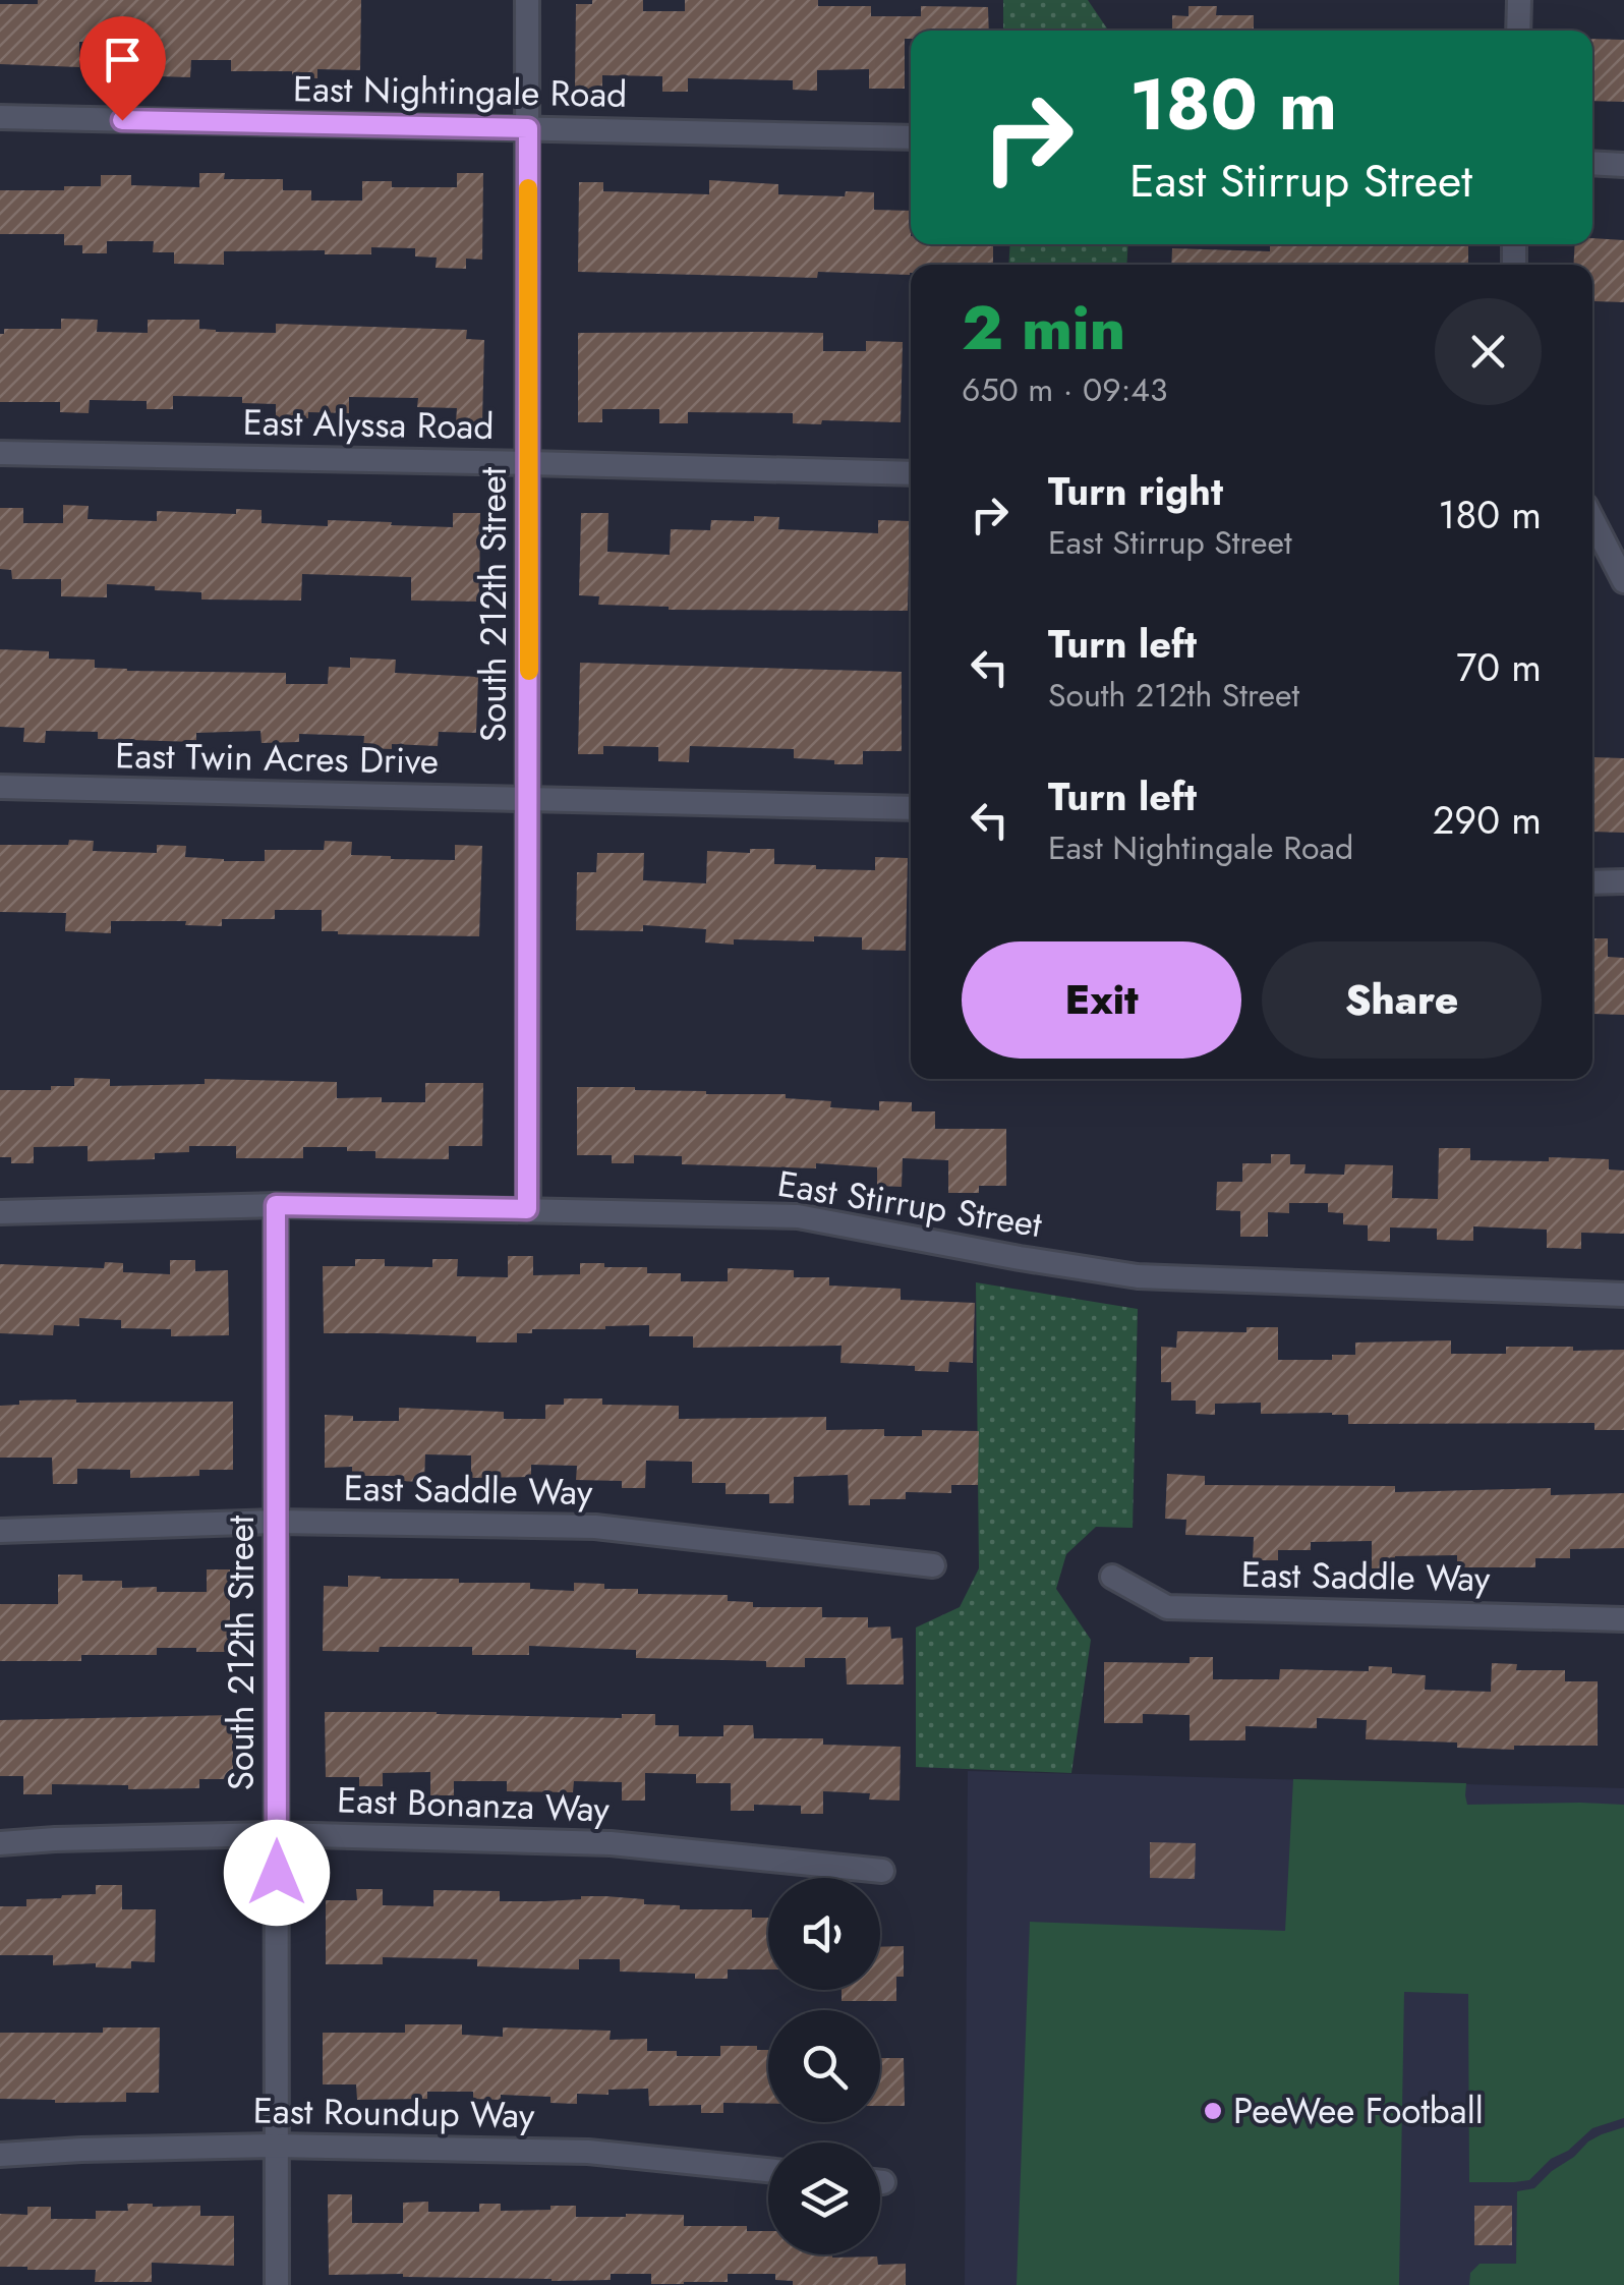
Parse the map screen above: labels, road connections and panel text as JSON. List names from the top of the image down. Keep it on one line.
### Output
{"streets":{"street":["East Nightingale Road","East Alyssa Road","South 212th Street","East Twin Acres Drive","East Stirrup Street","East Saddle Way","East Bonanza Way","East Roundup Way"]},"crossings":[["East Nightingale Road","South 212th Street"],["East Alyssa Road","South 212th Street"],["South 212th Street","East Twin Acres Drive"],["South 212th Street","East Stirrup Street"],["South 212th Street","East Saddle Way"],["South 212th Street","East Bonanza Way"],["South 212th Street","East Roundup Way"]],"places":["PeeWee Football"],"page":{"turn":["180 m","East Stirrup Street"],"heading":["2 min","650 m · 09:43"],"list":[{"name":"Turn right","note":"East Stirrup Street","value":"180 m"},{"name":"Turn left","note":"South 212th Street","value":"70 m"},{"name":"Turn left","note":"East Nightingale Road","value":"290 m"}],"buttons":["Exit","Share"]}}
